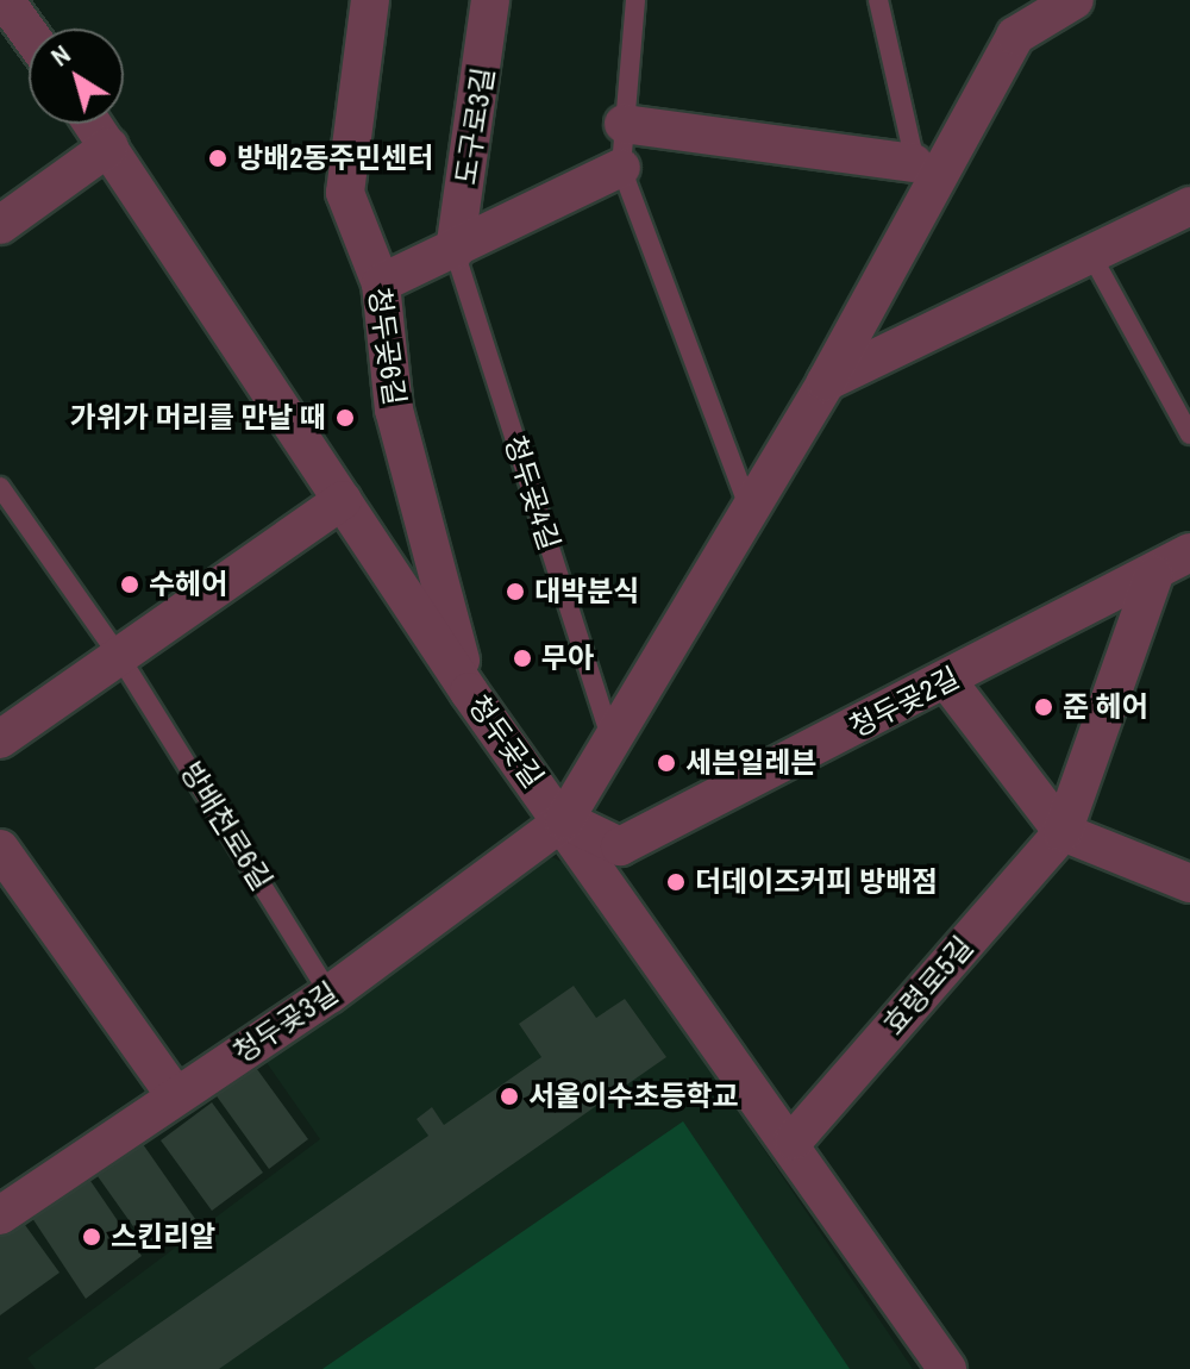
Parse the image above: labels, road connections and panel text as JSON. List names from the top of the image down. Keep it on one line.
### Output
{"streets":{"street":["도구로3길","청두곶6길","청두곶2길","청두곶길","효령로5길","청두곶3길"],"lane":["청두곶4길","방배천로6길"]},"crossings":[["도구로3길","청두곶4길"],["청두곶6길","청두곶길"],["청두곶2길","청두곶길"],["청두곶2길","효령로5길"],["청두곶2길","청두곶3길"],["청두곶길","효령로5길"],["청두곶길","청두곶3길"],["방배천로6길","청두곶3길"]],"places":["방배2동주민센터","가위가 머리를 만날 때","수헤어","대박분식","무아","준 헤어","세븐일레븐","더데이즈커피 방배점","서울이수초등학교","스킨리알"],"north":"top left"}
